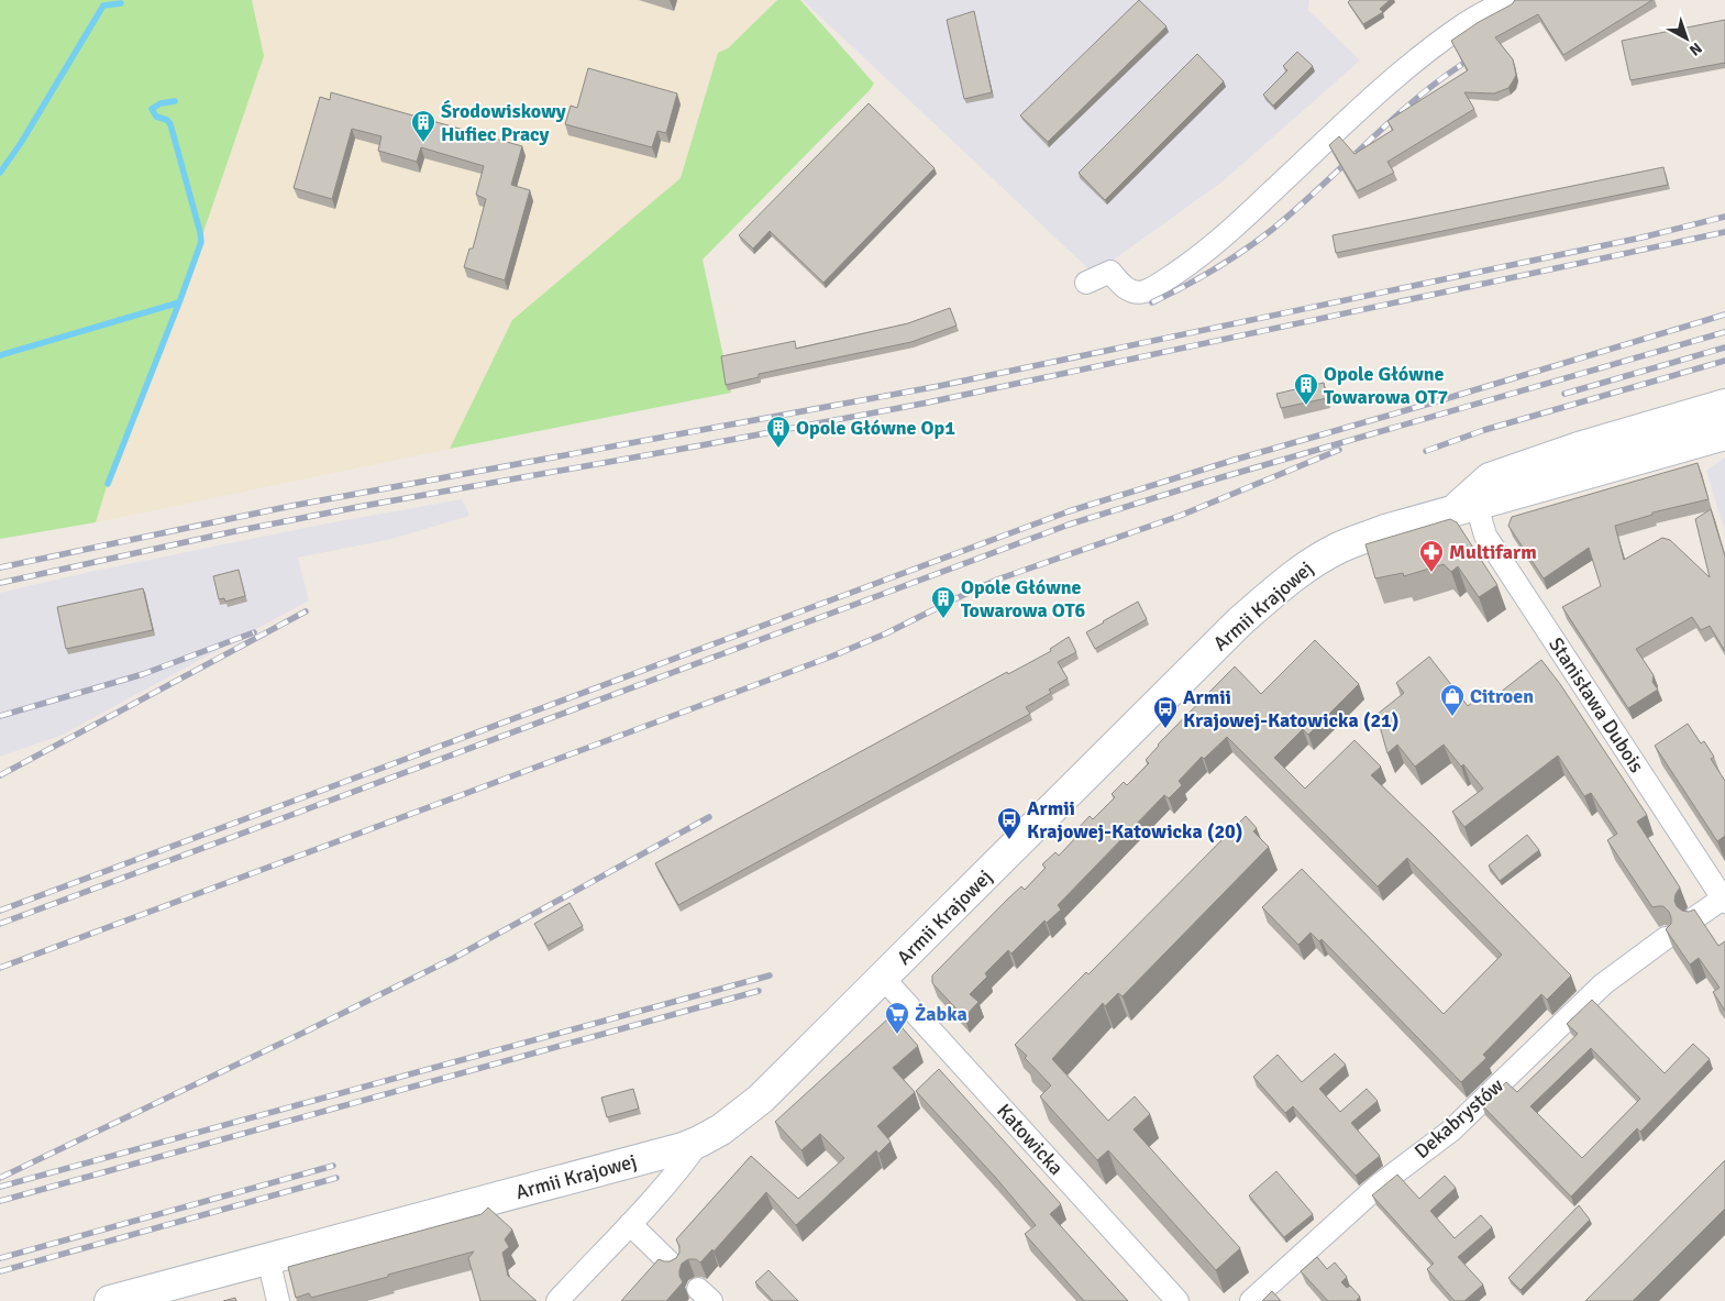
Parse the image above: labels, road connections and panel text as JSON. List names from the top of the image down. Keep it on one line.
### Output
{"streets":{"street":["Armii Krajowej","Stanisława Dubois","Dekabrystów","Katowicka"]},"crossings":[["Armii Krajowej","Stanisława Dubois"],["Armii Krajowej","Katowicka"]],"places":{"building":["Środowiskowy Hufiec Pracy","Opole Główne Towarowa OT7","Opole Główne Op1","Opole Główne Towarowa OT6"],"pharmacy":["Multifarm"],"shop":["Citroen"],"bus stop":["Armii Krajowej-Katowicka (21)","Armii Krajowej-Katowicka (20)"],"supermarket":["Żabka"]},"north":"bottom right"}
